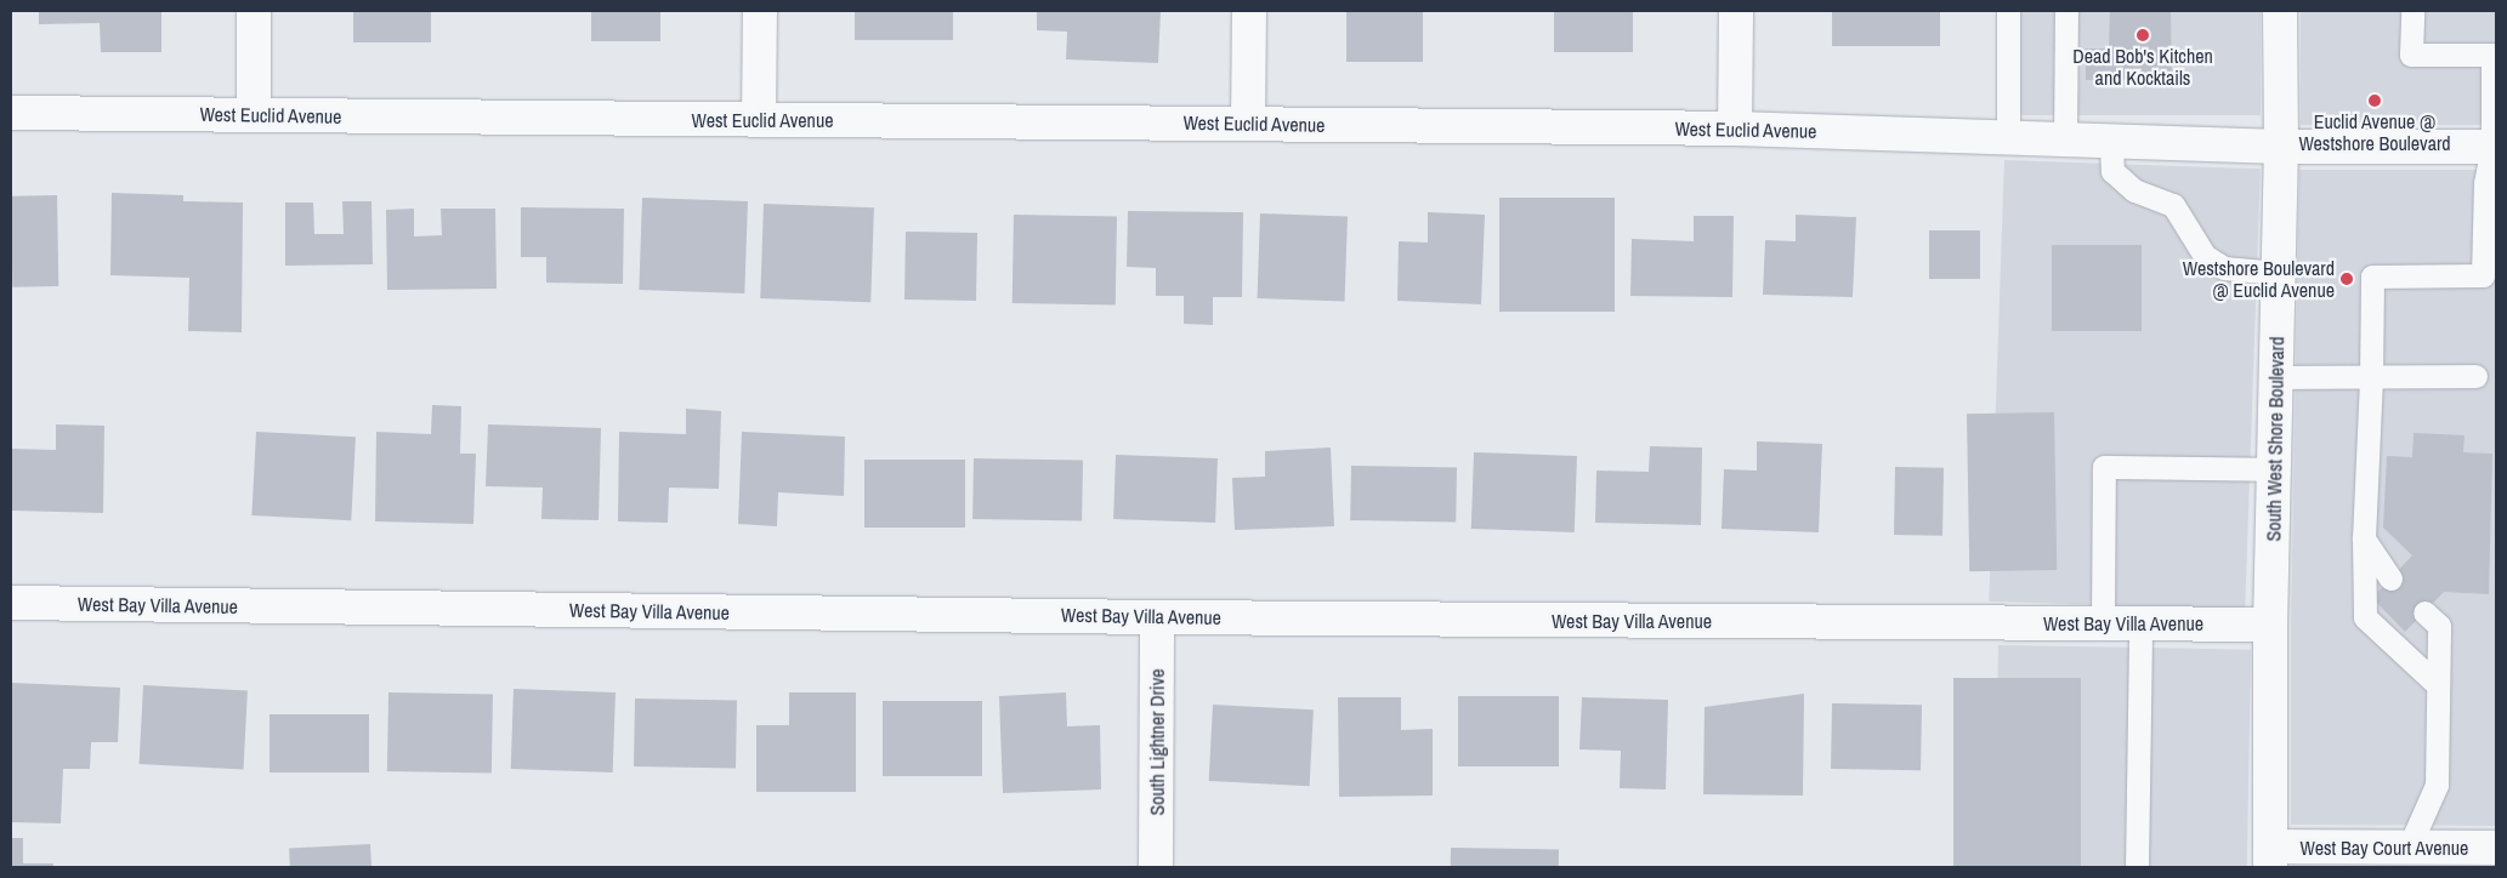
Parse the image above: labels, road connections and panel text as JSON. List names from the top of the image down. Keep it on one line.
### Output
{"streets":{"street":["West Euclid Avenue","South West Shore Boulevard","West Bay Villa Avenue","South Lightner Drive","West Bay Court Avenue"]},"crossings":[["West Euclid Avenue","South West Shore Boulevard"],["South West Shore Boulevard","West Bay Villa Avenue"],["South West Shore Boulevard","West Bay Court Avenue"],["West Bay Villa Avenue","South Lightner Drive"]],"places":["Dead Bob's Kitchen and Kocktails","Euclid Avenue @ Westshore Boulevard","Westshore Boulevard @ Euclid Avenue"]}
